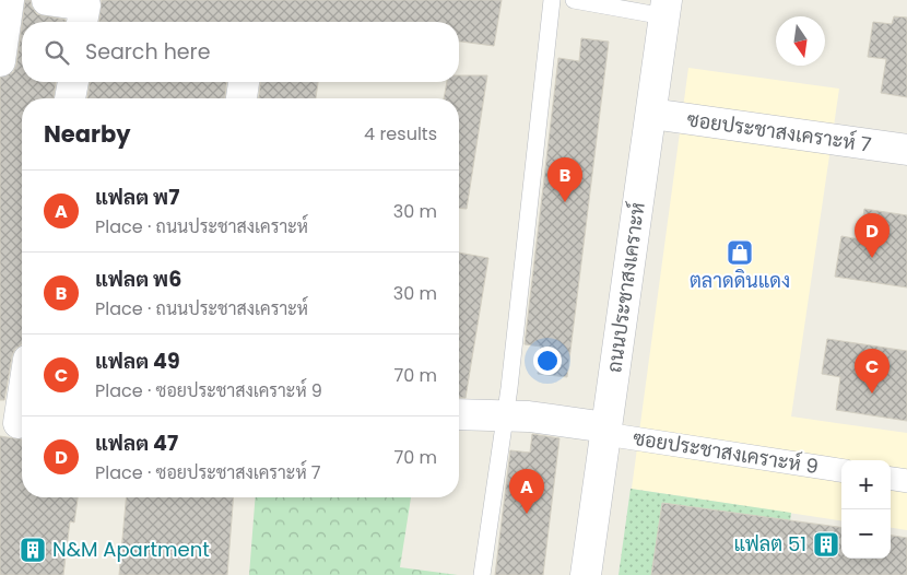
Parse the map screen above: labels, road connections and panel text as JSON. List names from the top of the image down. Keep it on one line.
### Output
{"streets":{"street":["ซอยประชาสงเคราะห์ 7","ถนนประชาสงเคราะห์","ซอยประชาสงเคราะห์ 9"]},"crossings":[["ซอยประชาสงเคราะห์ 7","ถนนประชาสงเคราะห์"],["ถนนประชาสงเคราะห์","ซอยประชาสงเคราะห์ 9"]],"places":{"shop":["ตลาดดินแดง"],"building":["แฟลต 51","N&M Apartment"]},"north":"bottom","page":{"search":"Search here","heading":["Nearby","4 results"],"pins":["B","D","C","A"],"list":[{"mark":"A","name":"แฟลต พ7","note":"Place · ถนนประชาสงเคราะห์","value":"30 m"},{"mark":"B","name":"แฟลต พ6","note":"Place · ถนนประชาสงเคราะห์","value":"30 m"},{"mark":"C","name":"แฟลต 49","note":"Place · ซอยประชาสงเคราะห์ 9","value":"70 m"},{"mark":"D","name":"แฟลต 47","note":"Place · ซอยประชาสงเคราะห์ 7","value":"70 m"}],"map_buttons":["+","−"]}}
